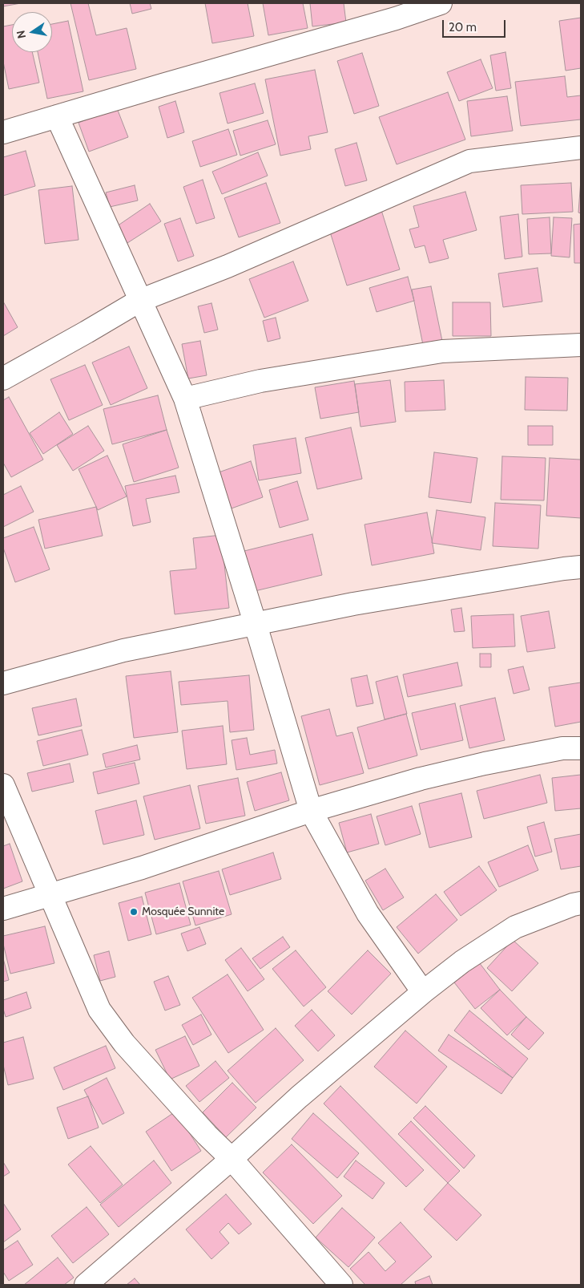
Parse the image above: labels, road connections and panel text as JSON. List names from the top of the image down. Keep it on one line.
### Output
{"places":["Mosquée Sunnite"],"scale_bar":"20 m","north":"left"}
